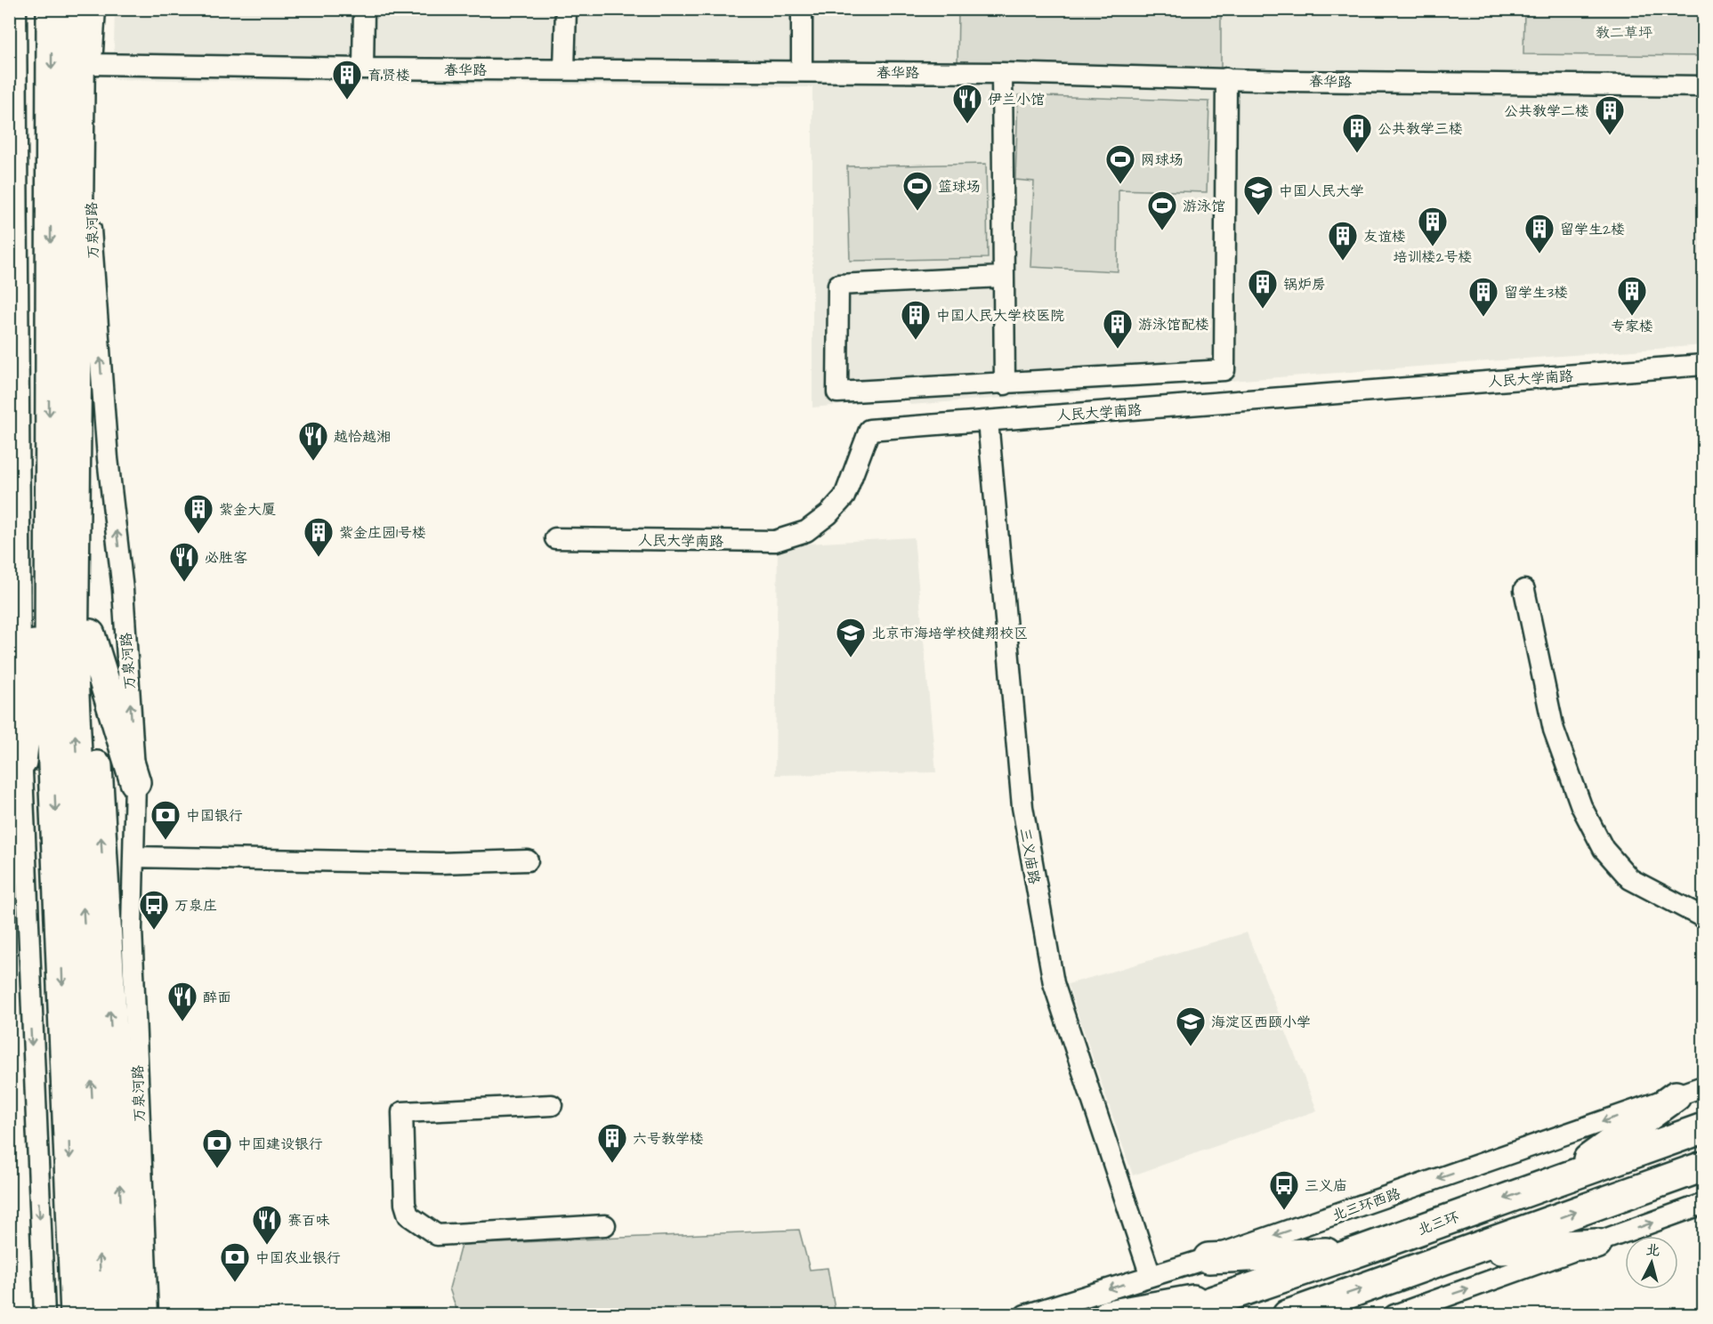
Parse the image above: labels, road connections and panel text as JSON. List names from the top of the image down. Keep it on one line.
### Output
{"streets":{"highway":["万泉河路","北三环"],"street":["春华路","人民大学南路","三义庙路","北三环西路"]},"crossings":[["春华路","万泉河路"],["人民大学南路","三义庙路"],["三义庙路","北三环西路"]],"parks":["教二草坪"],"places":{"building":["育贤楼","公共教学二楼","公共教学三楼","培训楼2号楼","留学生2楼","友谊楼","锅炉房","专家楼","留学生3楼","中国人民大学校医院","游泳馆配楼","紫金大厦","紫金庄园1号楼","六号教学楼"],"restaurant":["伊兰小馆","越恰越湘","必胜客","醉面","赛百味"],"sports":["网球场","篮球场","游泳馆"],"school or university":["中国人民大学","北京市海培学校健翔校区","海淀区西颐小学"],"bank":["中国银行","中国建设银行","中国农业银行"],"bus stop":["万泉庄","三义庙"]},"north":"top"}
